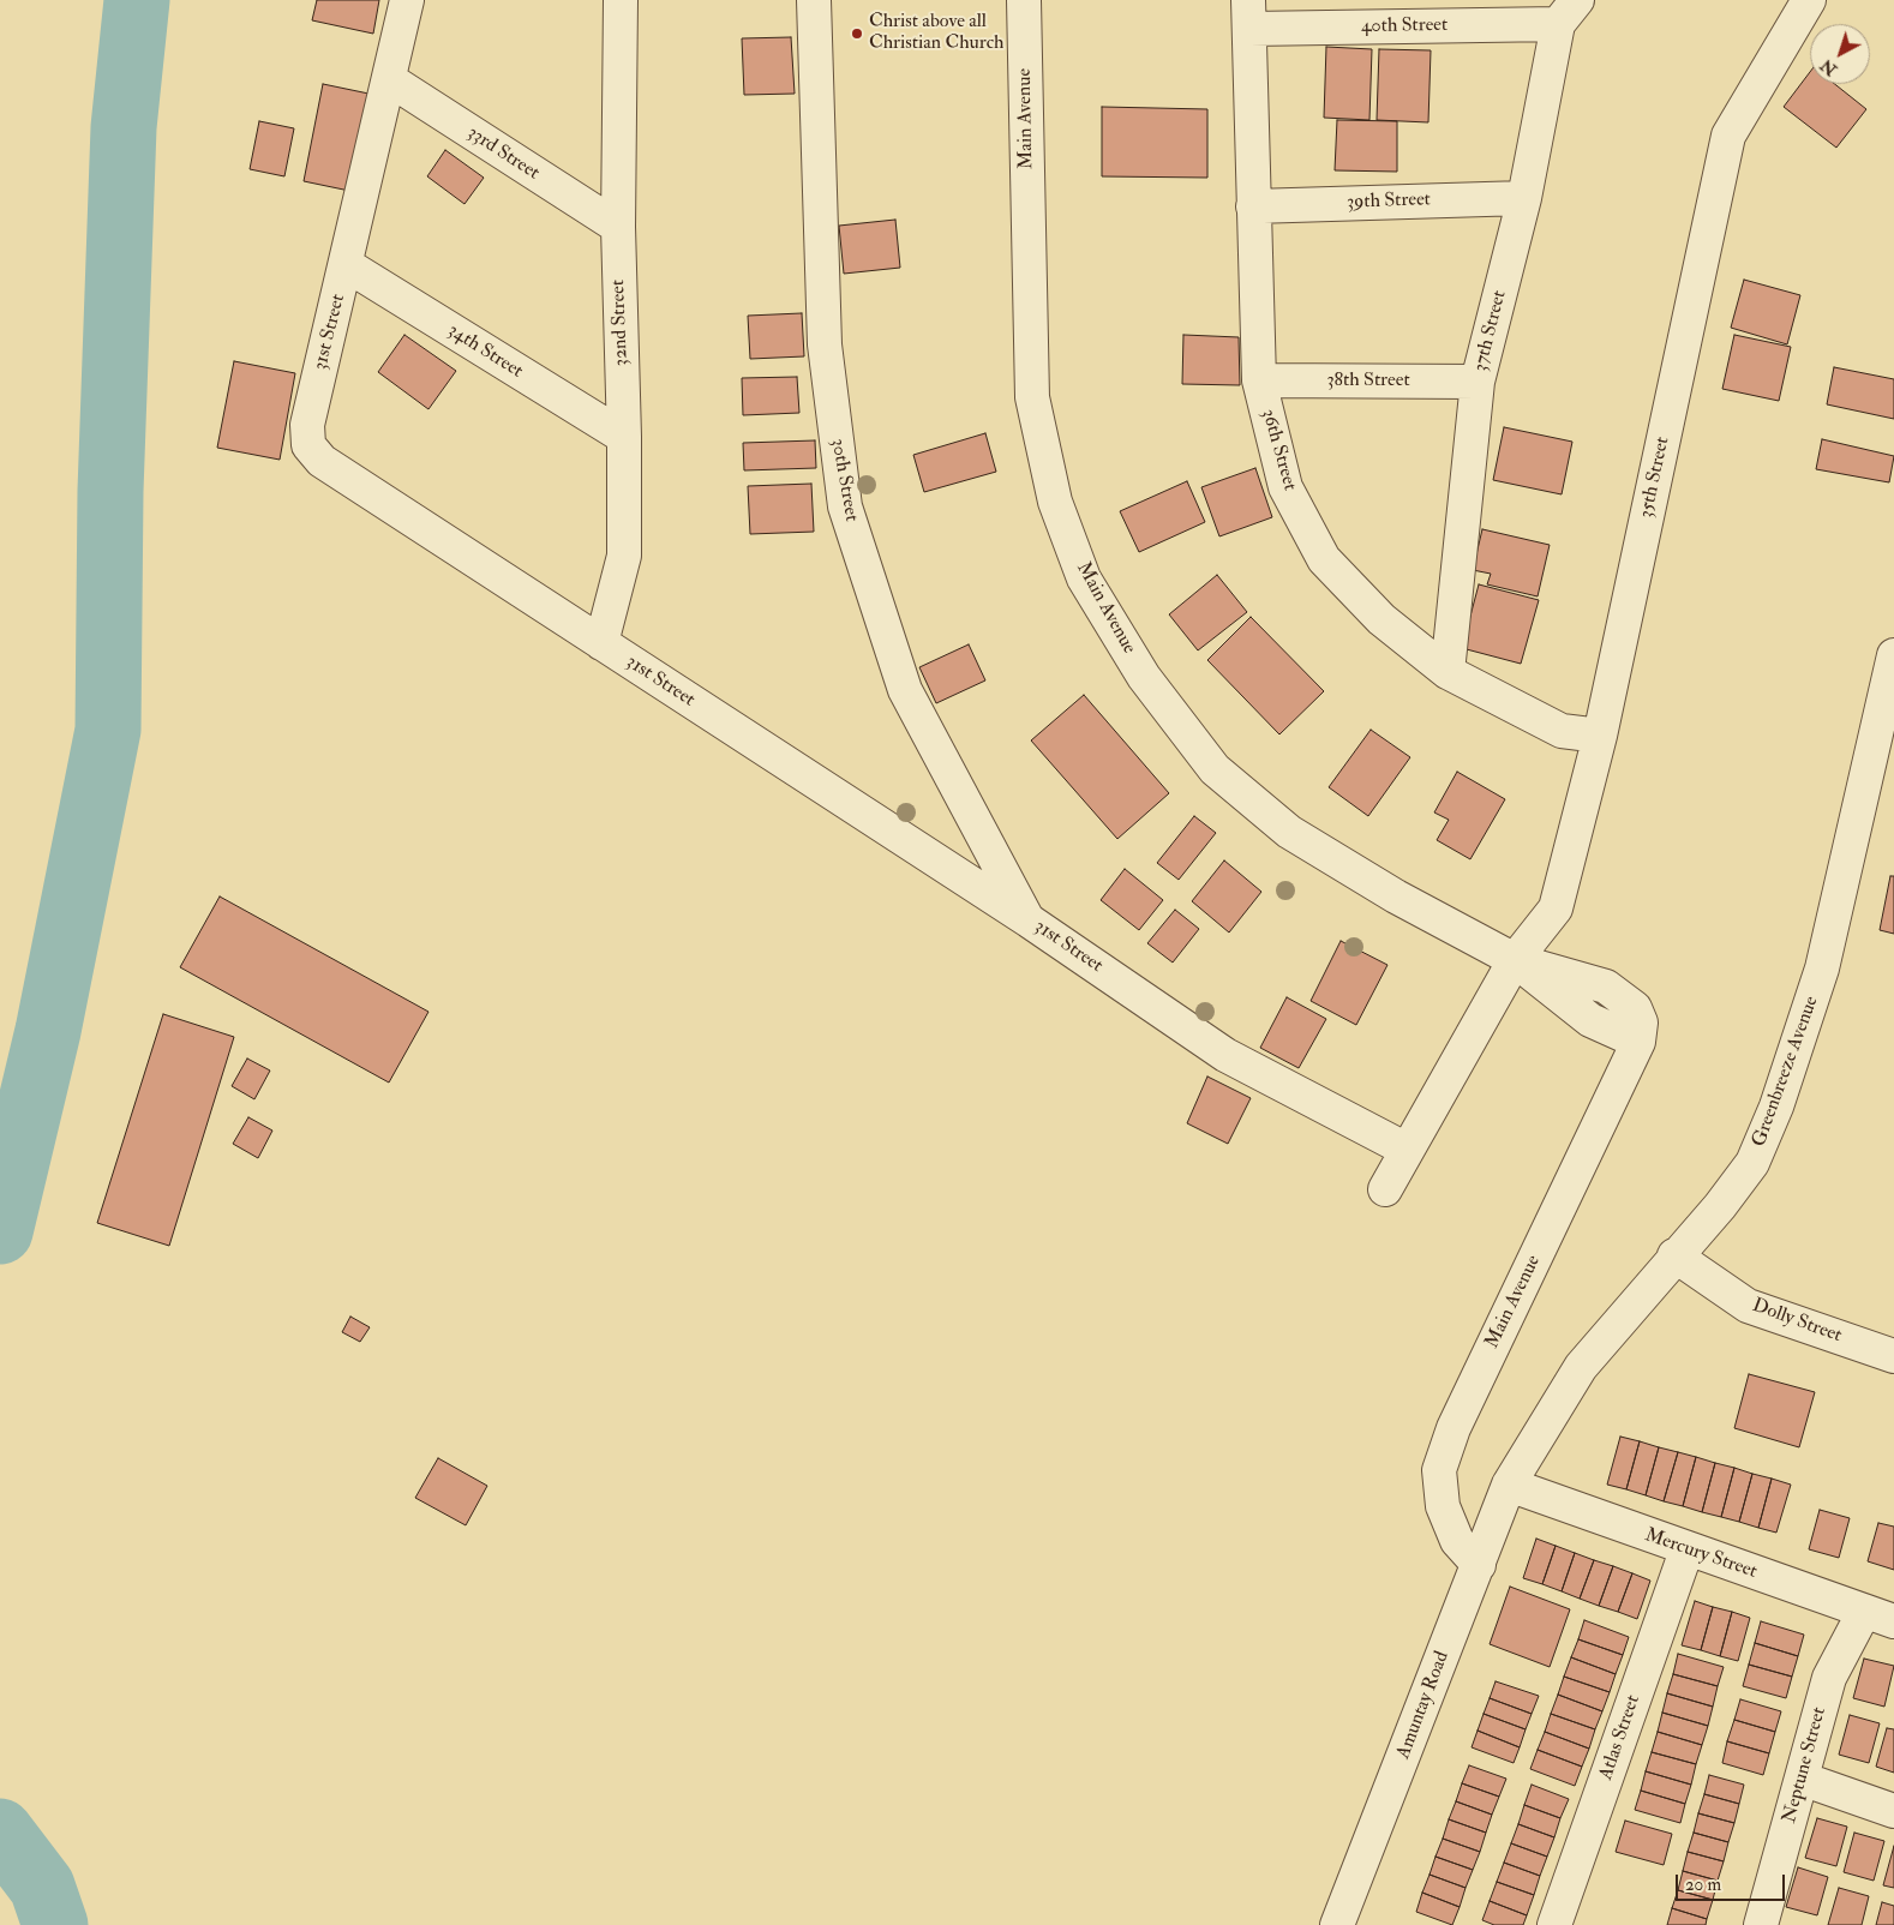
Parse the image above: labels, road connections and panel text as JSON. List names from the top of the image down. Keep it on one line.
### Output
{"streets":{"street":["40th Street","Main Avenue","33rd Street","39th Street","32nd Street","37th Street","31st Street","34th Street","38th Street","36th Street","35th Street","30th Street","Greenbreeze Avenue","Dolly Street","Mercury Street","Amuntay Road","Atlas Street","Neptune Street"]},"crossings":[["40th Street","37th Street"],["40th Street","36th Street"],["Main Avenue","35th Street"],["Main Avenue","Amuntay Road"],["33rd Street","32nd Street"],["33rd Street","31st Street"],["39th Street","37th Street"],["39th Street","36th Street"],["32nd Street","31st Street"],["32nd Street","34th Street"],["37th Street","38th Street"],["37th Street","36th Street"],["31st Street","34th Street"],["31st Street","30th Street"],["38th Street","36th Street"],["36th Street","35th Street"],["Greenbreeze Avenue","Dolly Street"],["Greenbreeze Avenue","Mercury Street"],["Greenbreeze Avenue","Amuntay Road"],["Mercury Street","Amuntay Road"],["Mercury Street","Atlas Street"],["Mercury Street","Neptune Street"]],"places":["Christ above all Christian Church"],"scale_bar":"20 m","north":"bottom left"}
